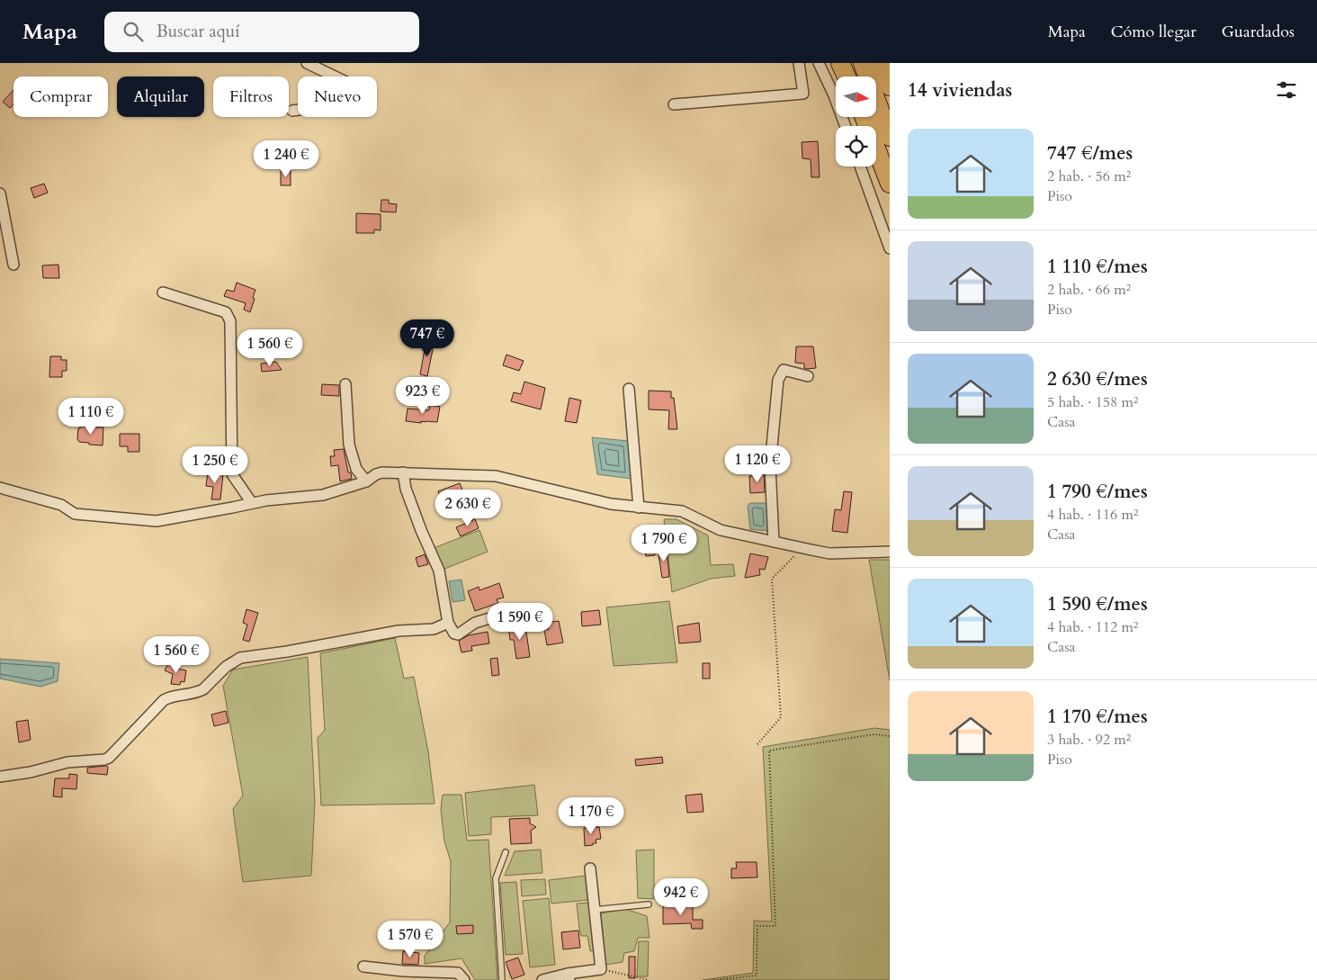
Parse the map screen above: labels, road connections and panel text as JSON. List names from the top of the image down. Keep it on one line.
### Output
{"north":"right","page":{"header":"Mapa","search":"Buscar aquí","nav":["Mapa","Cómo llegar","Guardados"],"heading":"14 viviendas","chip":["Comprar","Alquilar","Filtros","Nuevo"],"list":[{"name":"747 €/mes","note":"2 hab. · 56 m² · Piso"},{"name":"1 110 €/mes","note":"2 hab. · 66 m² · Piso"},{"name":"2 630 €/mes","note":"5 hab. · 158 m² · Casa"},{"name":"1 790 €/mes","note":"4 hab. · 116 m² · Casa"},{"name":"1 590 €/mes","note":"4 hab. · 112 m² · Casa"},{"name":"1 170 €/mes","note":"3 hab. · 92 m² · Piso"}],"price":["1 240 €","747 €","1 560 €","923 €","1 110 €","1 120 €","1 250 €","2 630 €","1 790 €","1 590 €","1 560 €","1 170 €","942 €","1 570 €"]}}
